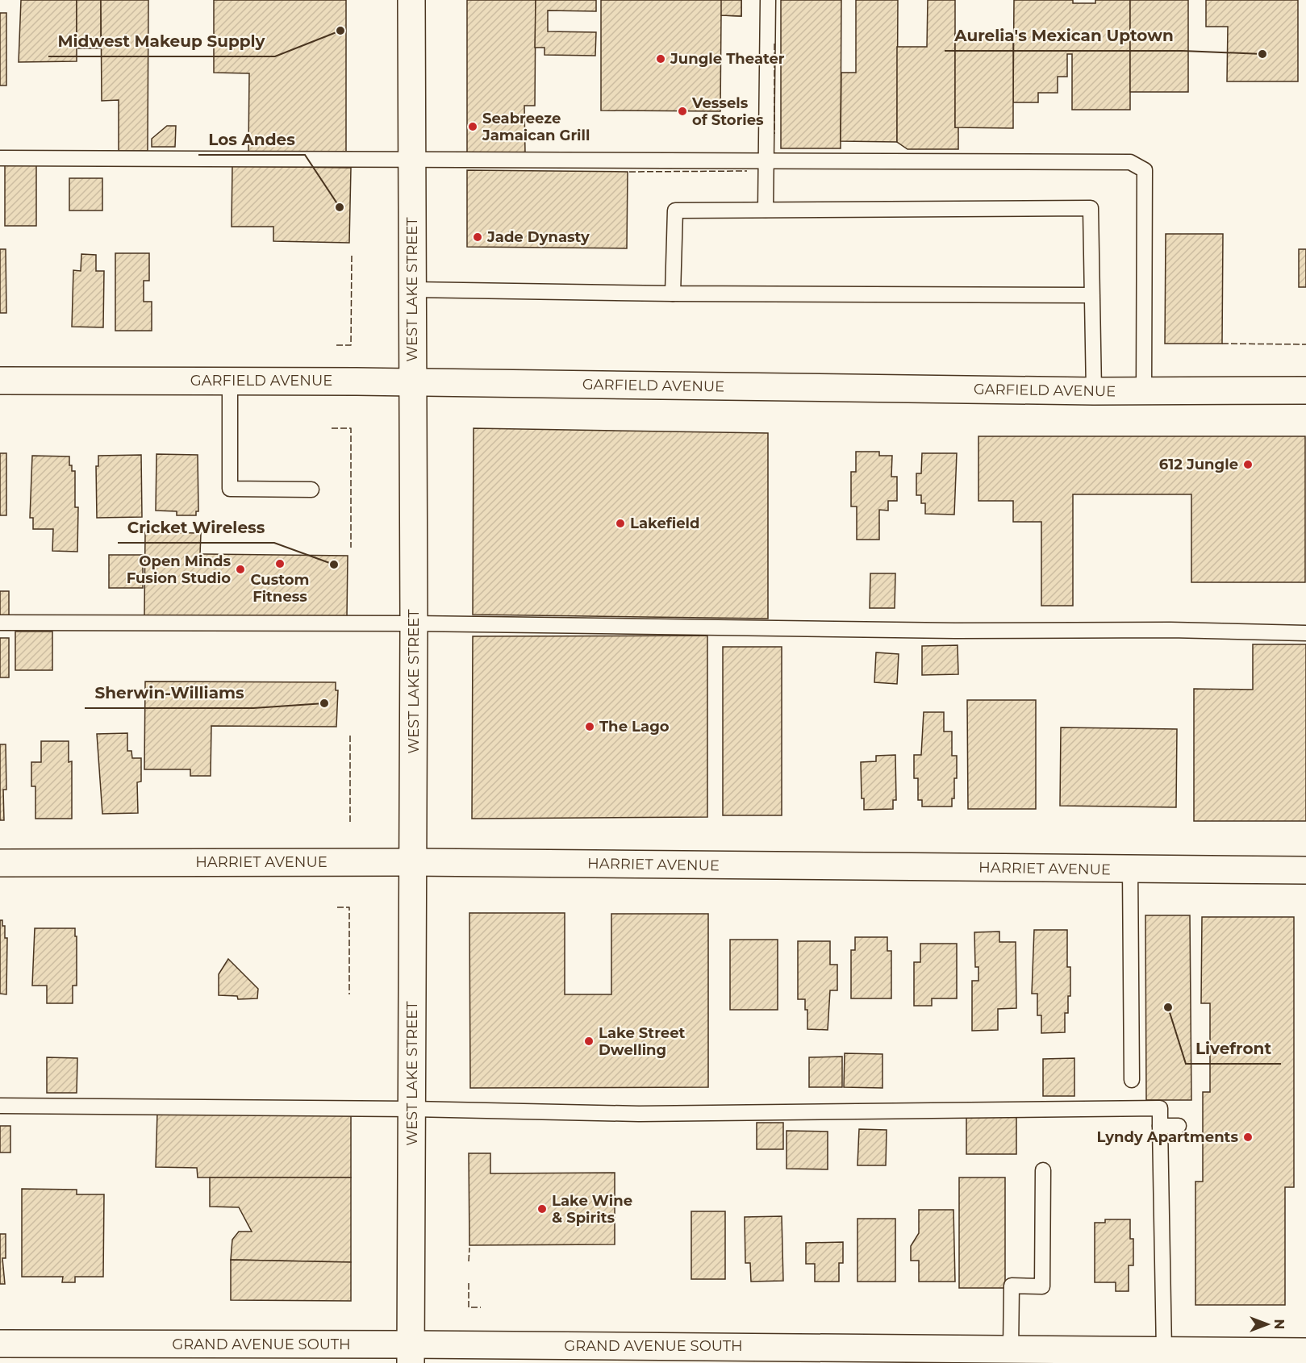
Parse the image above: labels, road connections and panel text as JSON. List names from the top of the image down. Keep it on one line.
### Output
{"streets":{"street":["WEST LAKE STREET","GARFIELD AVENUE","HARRIET AVENUE","GRAND AVENUE SOUTH"]},"crossings":[["WEST LAKE STREET","GARFIELD AVENUE"],["WEST LAKE STREET","HARRIET AVENUE"],["WEST LAKE STREET","GRAND AVENUE SOUTH"]],"places":["Midwest Makeup Supply","Aurelia's Mexican Uptown","Jungle Theater","Vessels of Stories","Seabreeze Jamaican Grill","Los Andes","Jade Dynasty","612 Jungle","Lakefield","Custom Fitness","Cricket Wireless","Open Minds Fusion Studio","Sherwin-Williams","The Lago","Livefront","Lake Street Dwelling","Lyndy Apartments","Lake Wine & Spirits"],"north":"right"}
